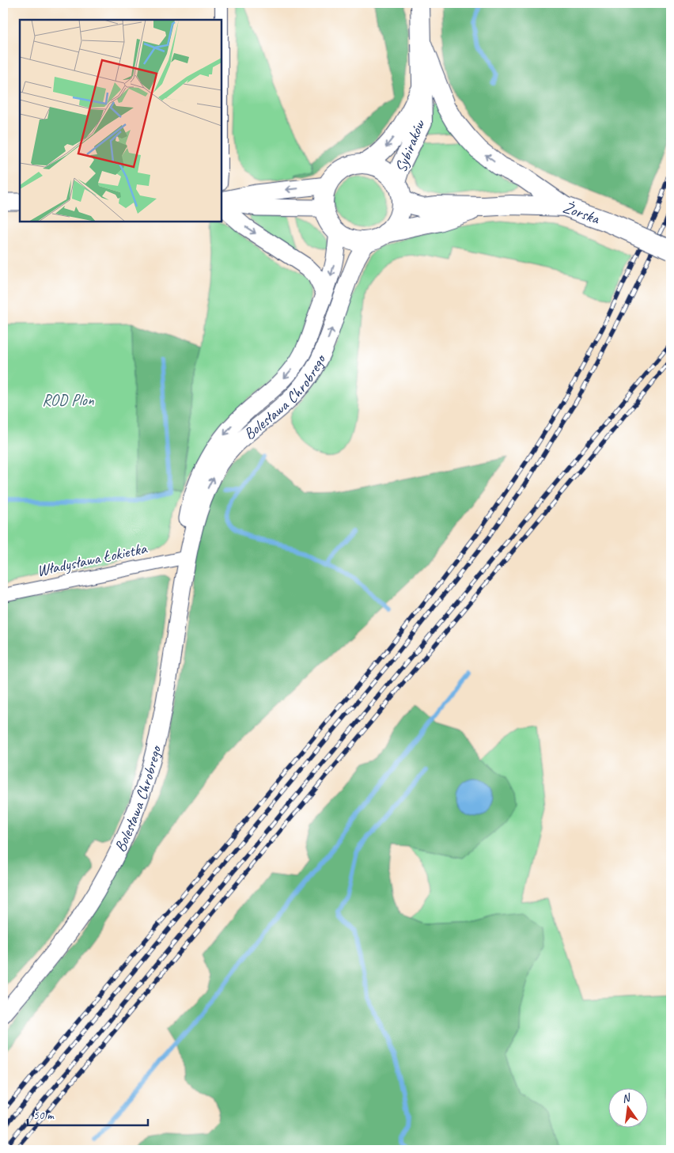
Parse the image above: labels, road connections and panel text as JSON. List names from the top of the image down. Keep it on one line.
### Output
{"streets":{"main road":["Sybiraków","Żorska"],"street":["Bolesława Chrobrego","Władysława Łokietka"]},"crossings":[["Sybiraków","Żorska"],["Sybiraków","Bolesława Chrobrego"],["Żorska","Bolesława Chrobrego"],["Bolesława Chrobrego","Władysława Łokietka"]],"parks":["ROD Plon"],"scale_bar":"50 m","north":"top"}
